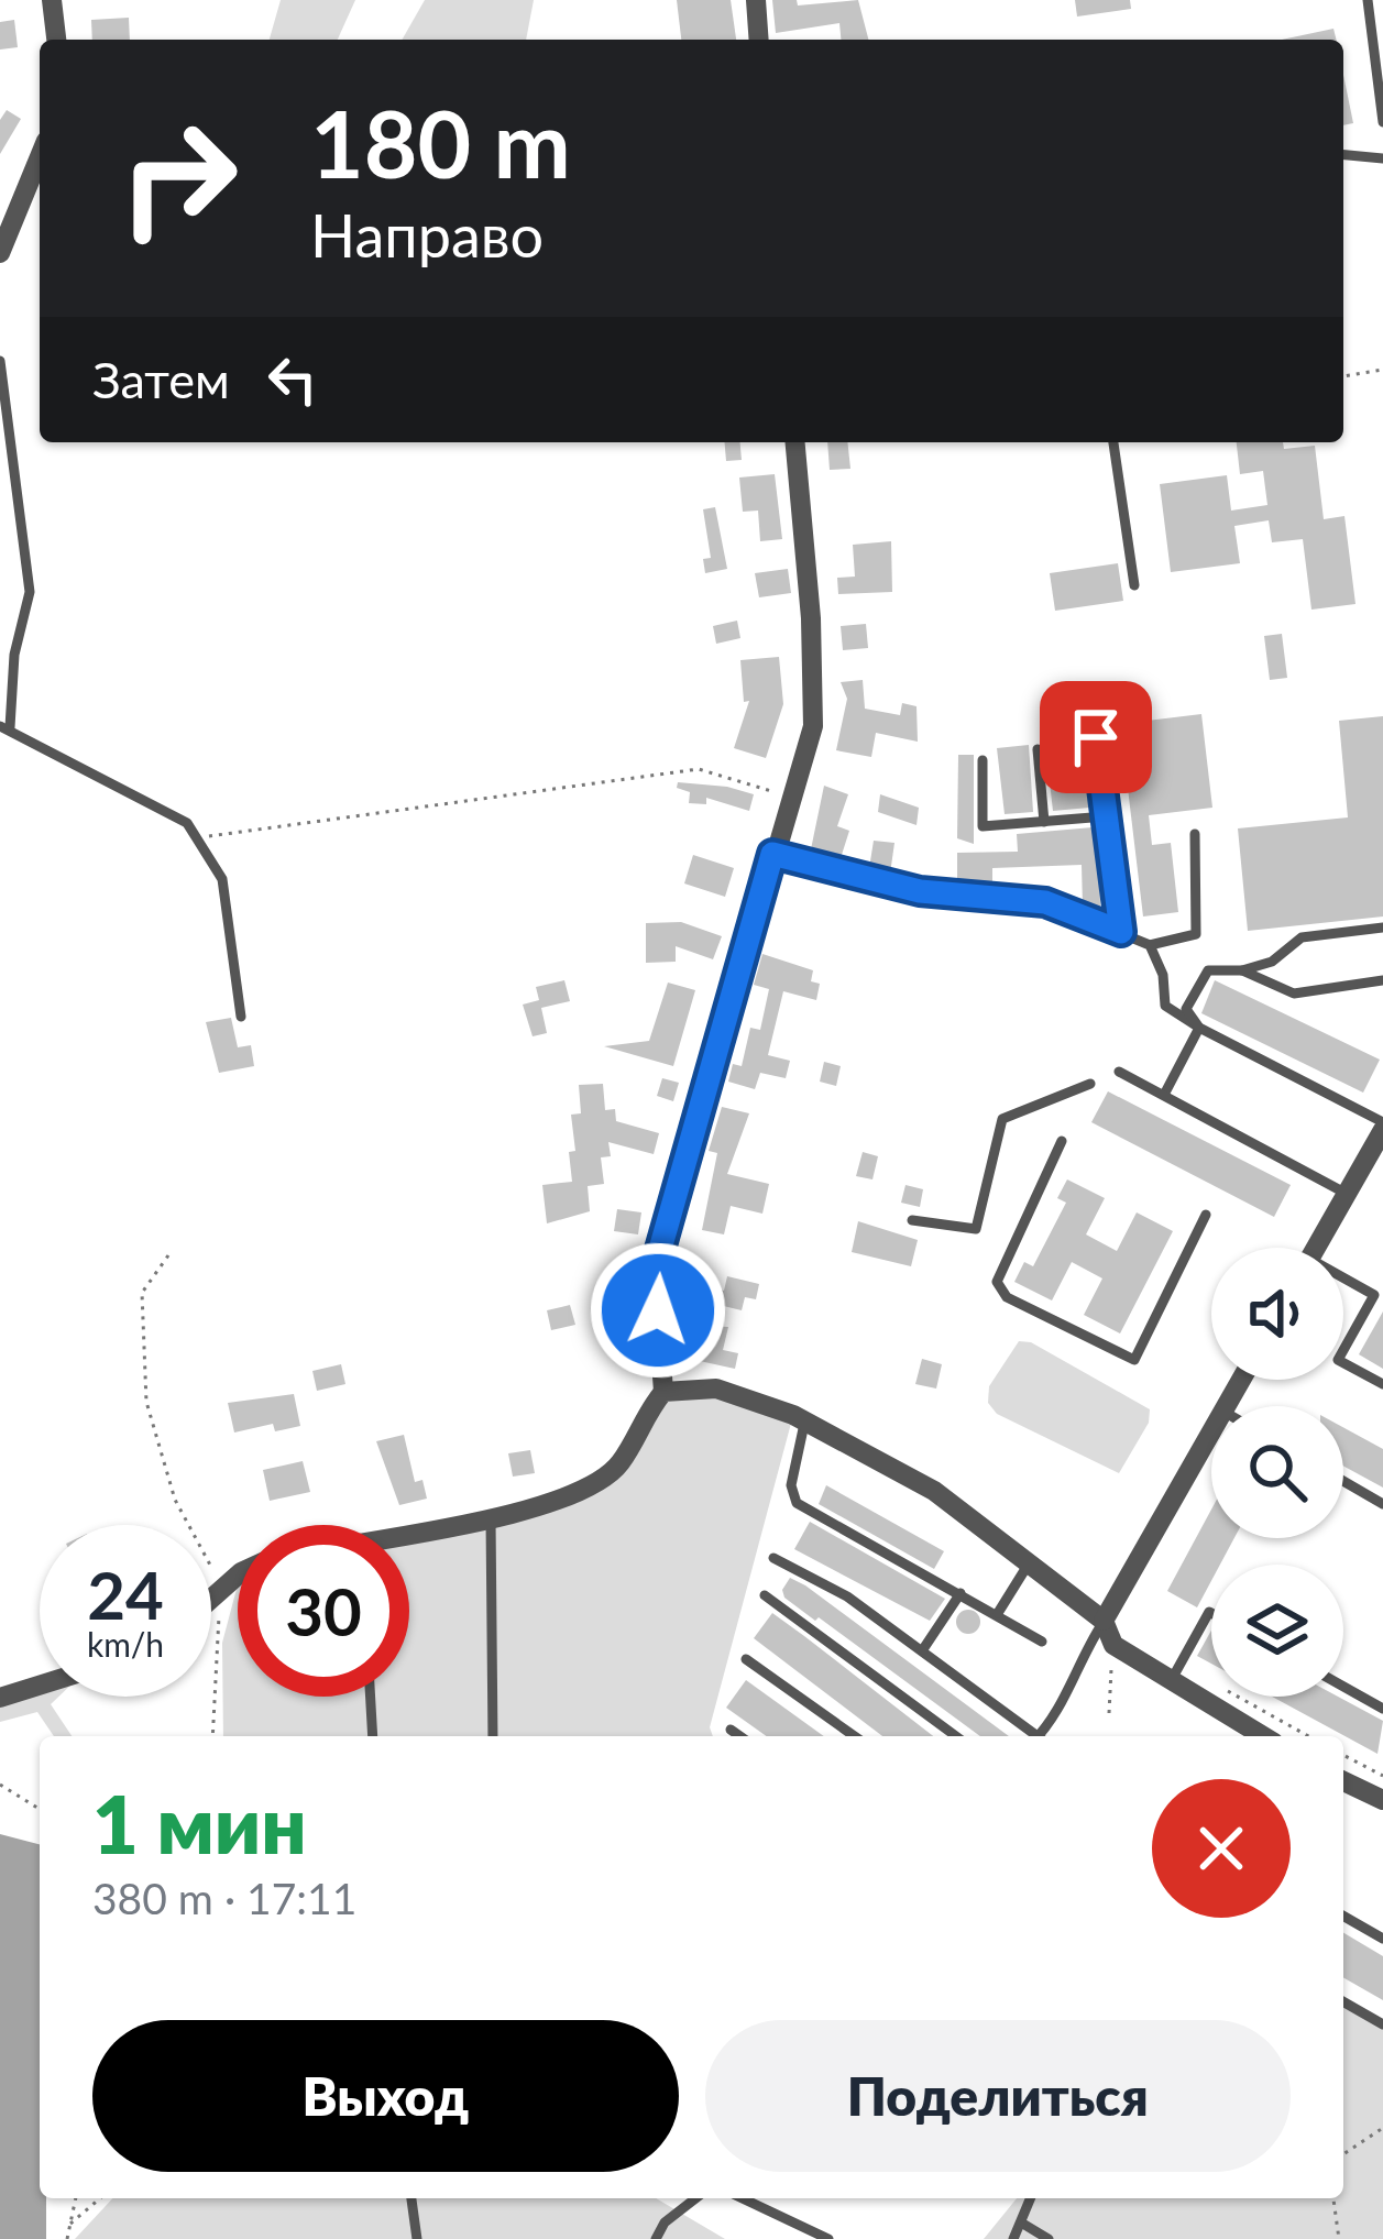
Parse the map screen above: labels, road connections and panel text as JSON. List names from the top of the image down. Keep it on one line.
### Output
{"page":{"turn":["180 m","Направо"],"then":"Затем","speed":"24 km/h","limit":"30","heading":["1 мин","380 m · 17:11"],"buttons":["Выход","Поделиться"]}}
